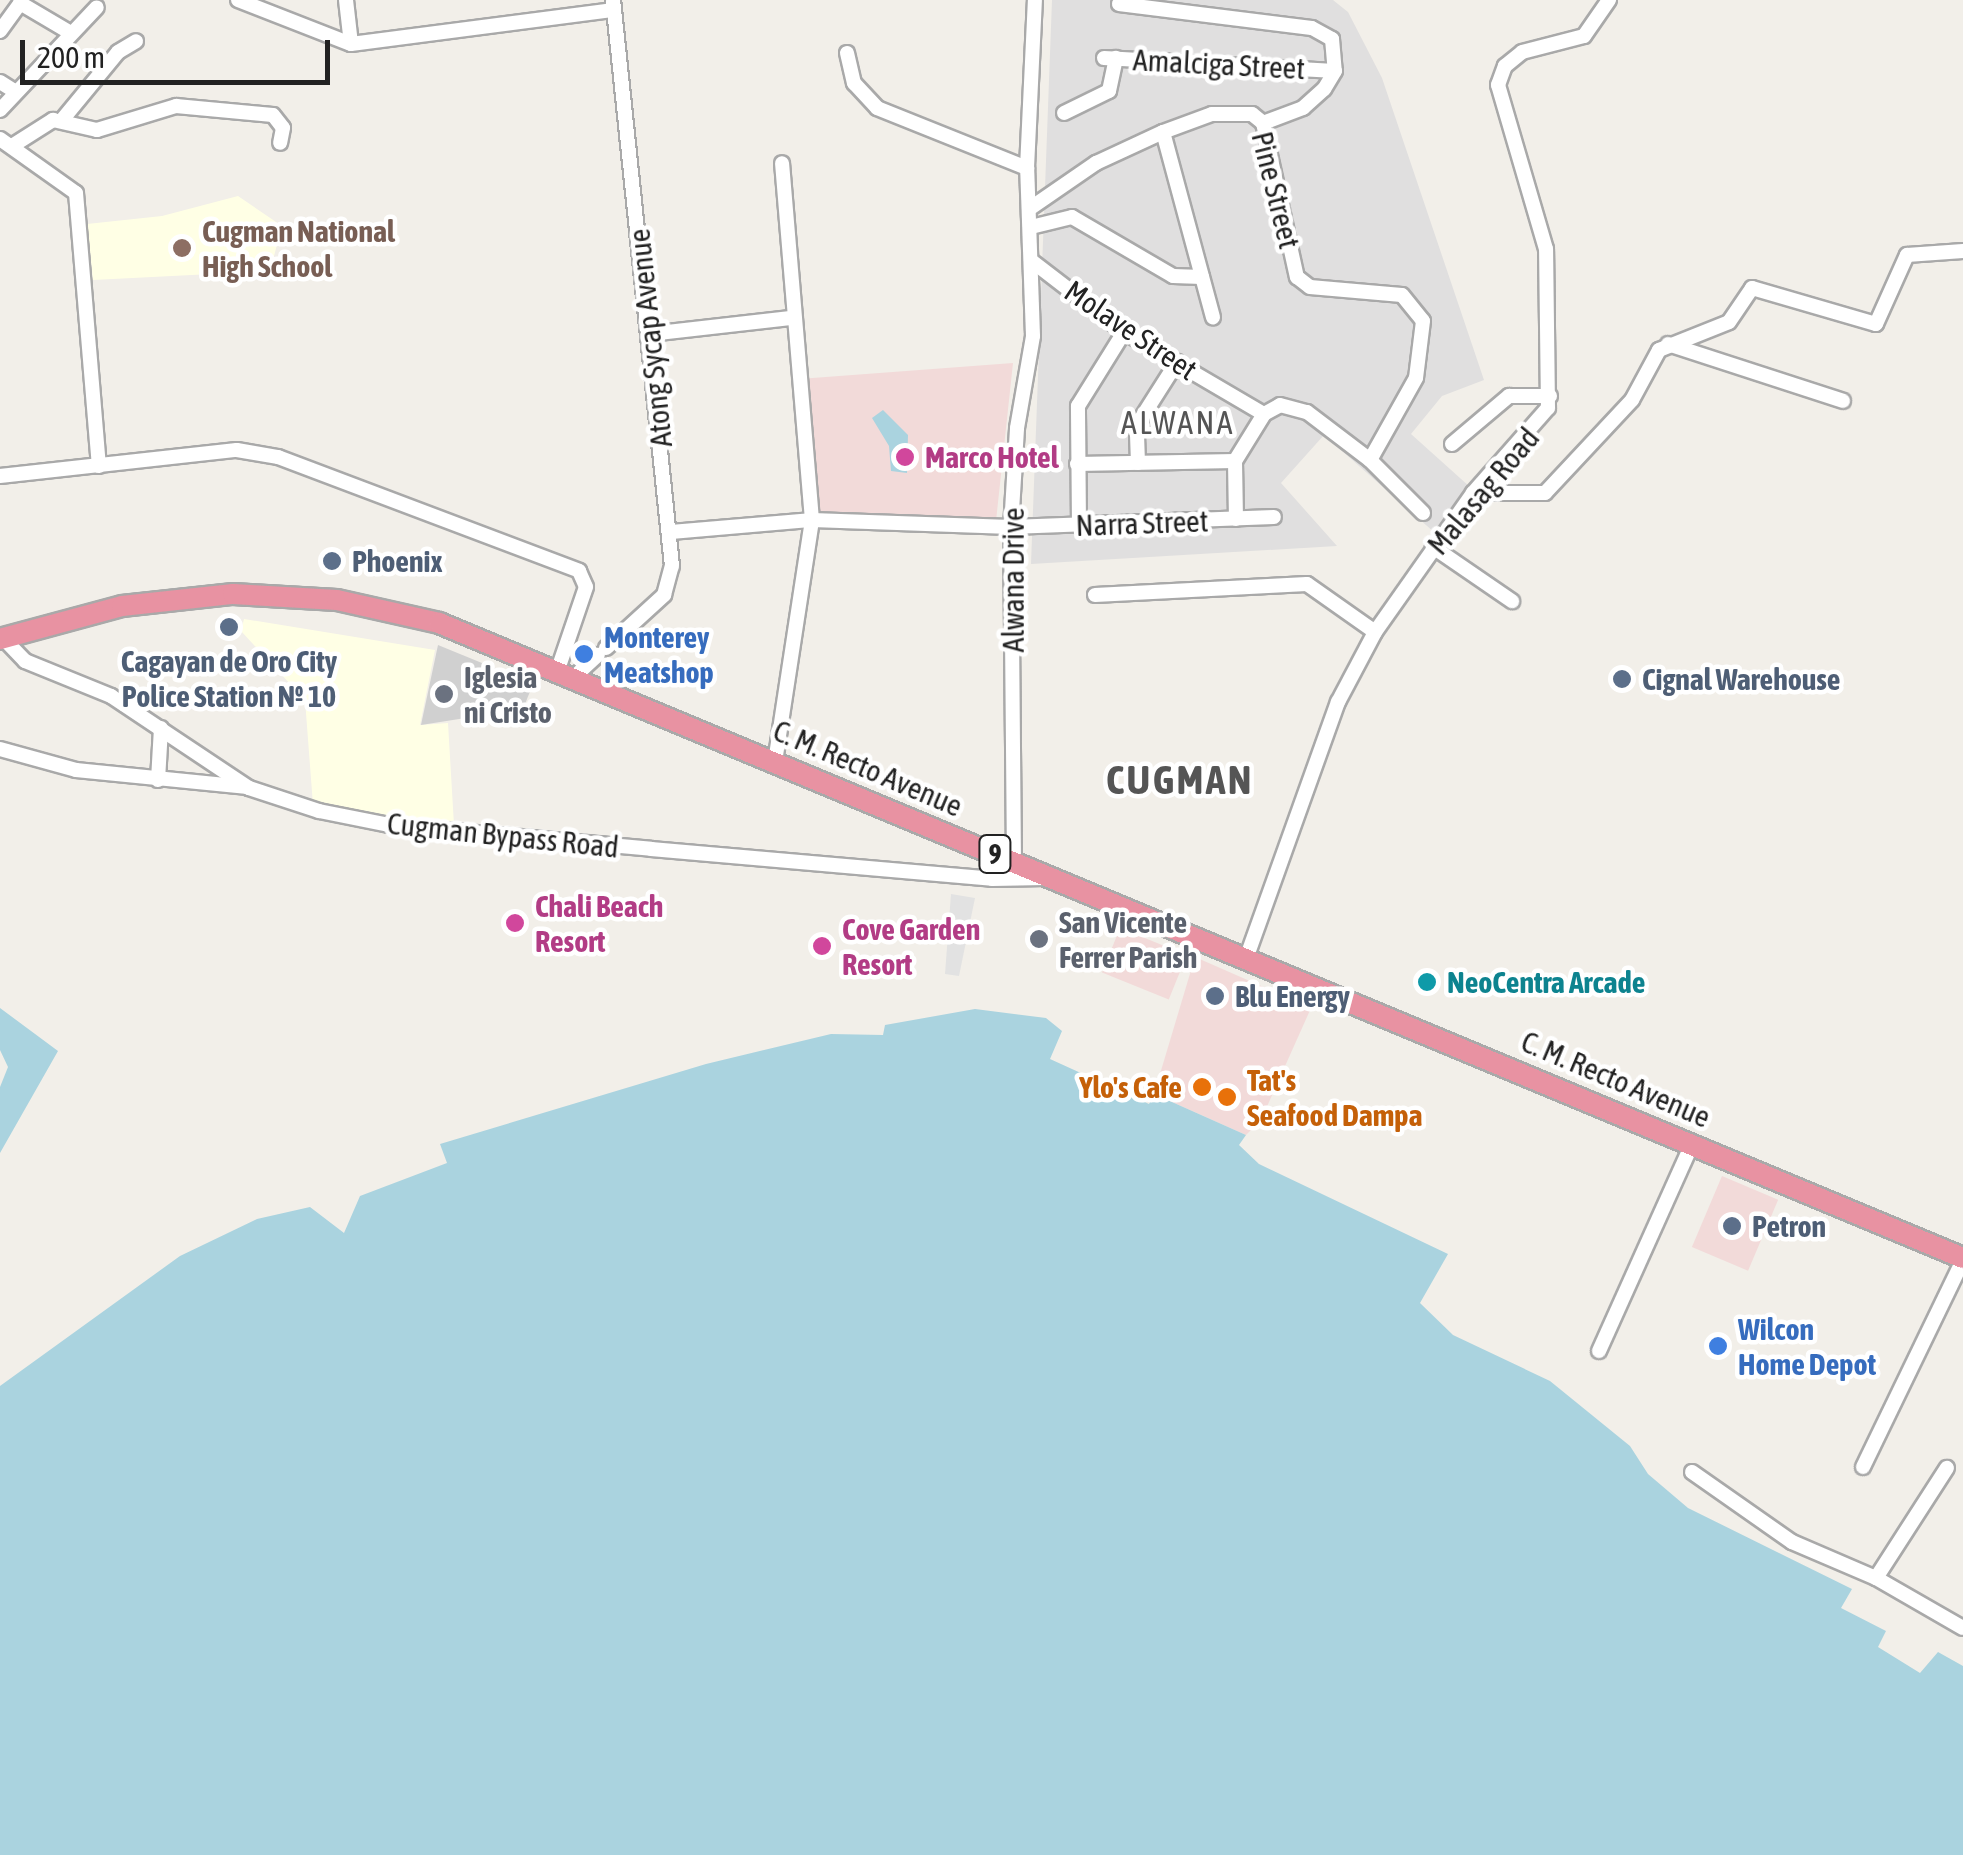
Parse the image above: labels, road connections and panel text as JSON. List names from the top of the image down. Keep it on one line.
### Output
{"streets":{"highway":["C. M. Recto Avenue","9"],"street":["Amalciga Street","Pine Street","Molave Street","Atong Sycap Avenue","Malasag Road","Narra Street","Alwana Drive","Cugman Bypass Road"]},"crossings":[["Pine Street","Alwana Drive"],["Molave Street","Alwana Drive"],["Atong Sycap Avenue","Narra Street"],["Atong Sycap Avenue","C. M. Recto Avenue"],["Malasag Road","C. M. Recto Avenue"],["Narra Street","Alwana Drive"],["Alwana Drive","C. M. Recto Avenue"],["C. M. Recto Avenue","Cugman Bypass Road"]],"districts":["ALWANA","CUGMAN"],"places":["Cugman National High School","Marco Hotel","Phoenix","Cagayan de Oro City Police Station № 10","Monterey Meatshop","Cignal Warehouse","Iglesia ni Cristo","Chali Beach Resort","San Vicente Ferrer Parish","Cove Garden Resort","NeoCentra Arcade","Blu Energy","Ylo's Cafe","Tat's Seafood Dampa","Petron","Wilcon Home Depot"],"scale_bar":"200 m"}
